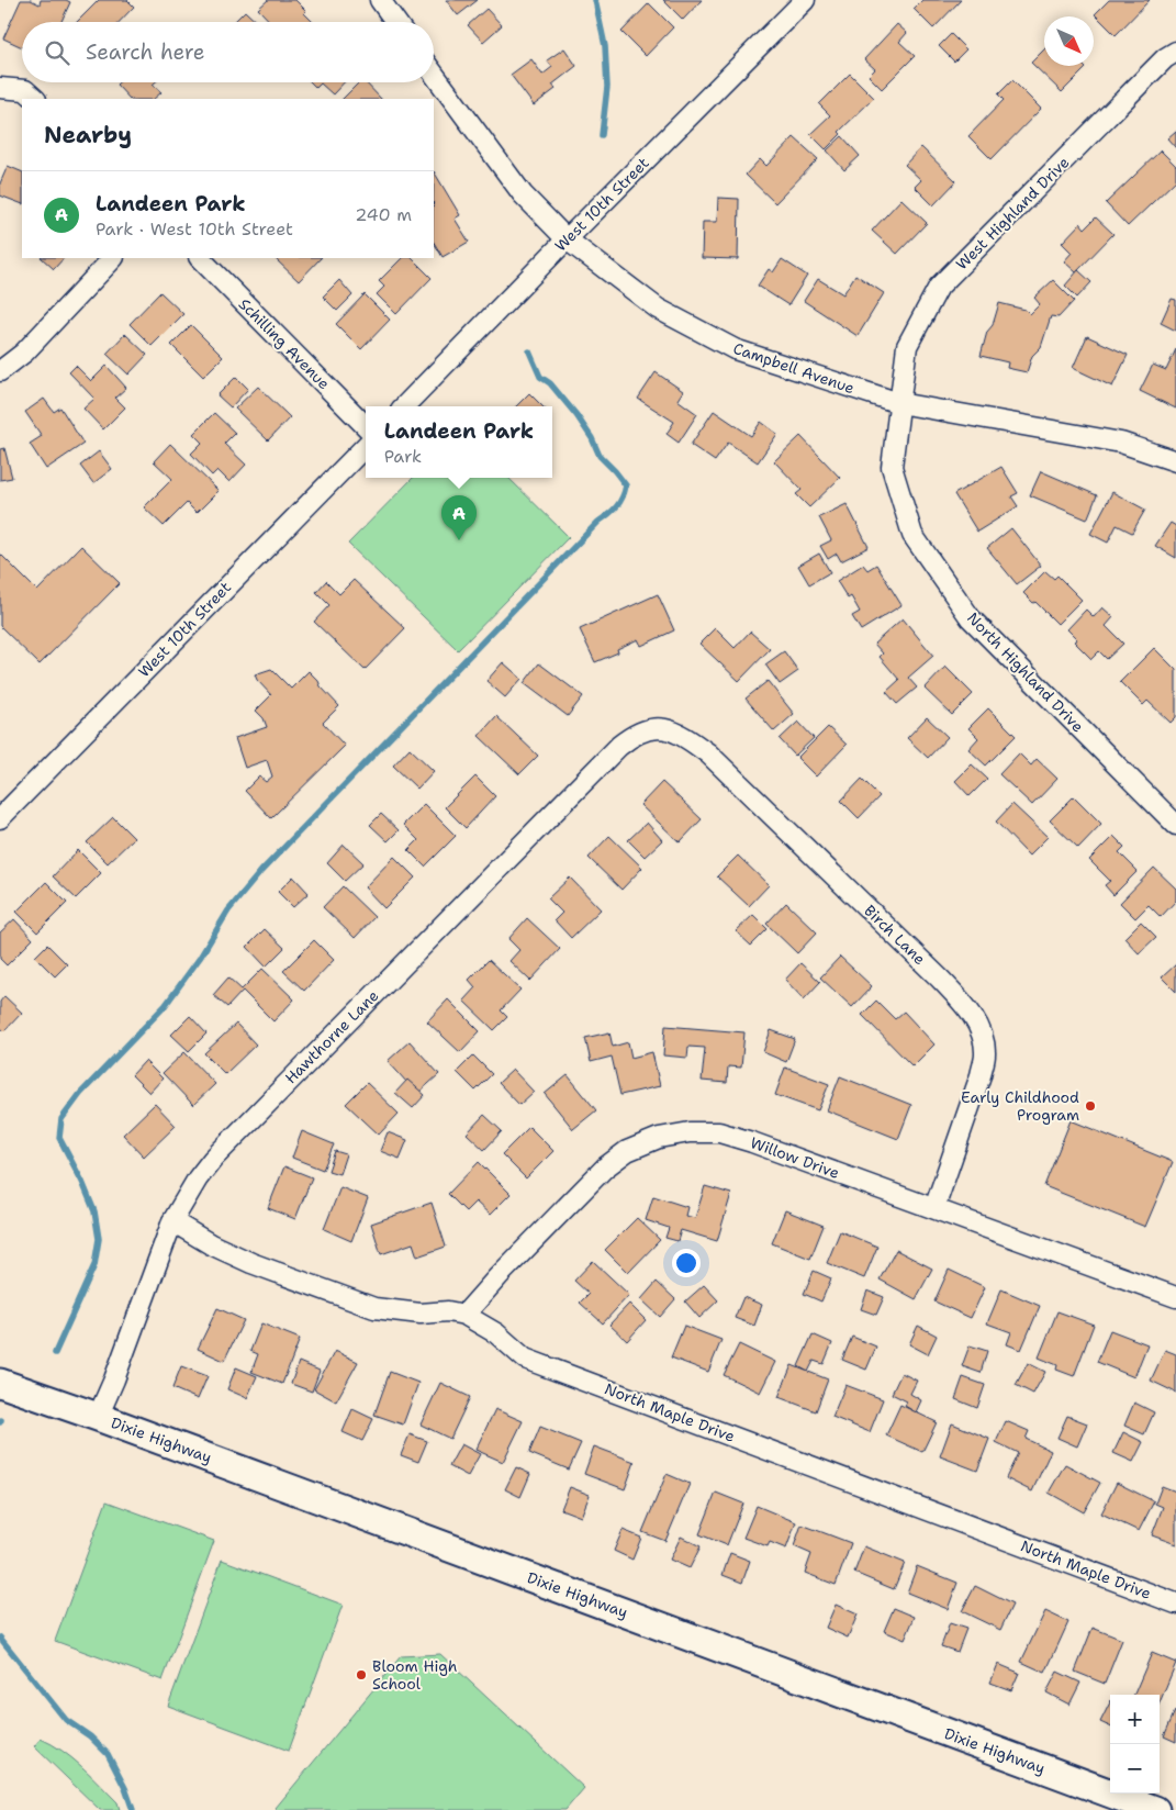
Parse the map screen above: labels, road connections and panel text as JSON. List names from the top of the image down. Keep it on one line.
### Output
{"streets":{"main road":["Dixie Highway"],"street":["West 10th Street","West Highland Drive","Schilling Avenue","Campbell Avenue","North Highland Drive","Birch Lane","Hawthorne Lane","Willow Drive","North Maple Drive"]},"crossings":[["West 10th Street","Campbell Avenue"],["West Highland Drive","Campbell Avenue"],["West Highland Drive","North Highland Drive"],["Campbell Avenue","North Highland Drive"],["Birch Lane","Hawthorne Lane"],["Birch Lane","Willow Drive"],["Hawthorne Lane","North Maple Drive"],["Hawthorne Lane","Dixie Highway"],["Willow Drive","North Maple Drive"]],"places":["Early Childhood Program","Bloom High School"],"north":"bottom right","page":{"search":"Search here","heading":"Nearby","list":[{"mark":"A","name":"Landeen Park","note":"Park · West 10th Street","value":"240 m"}],"popup":["Landeen Park","Park"],"pins":"A","map_buttons":["+","−"]}}
